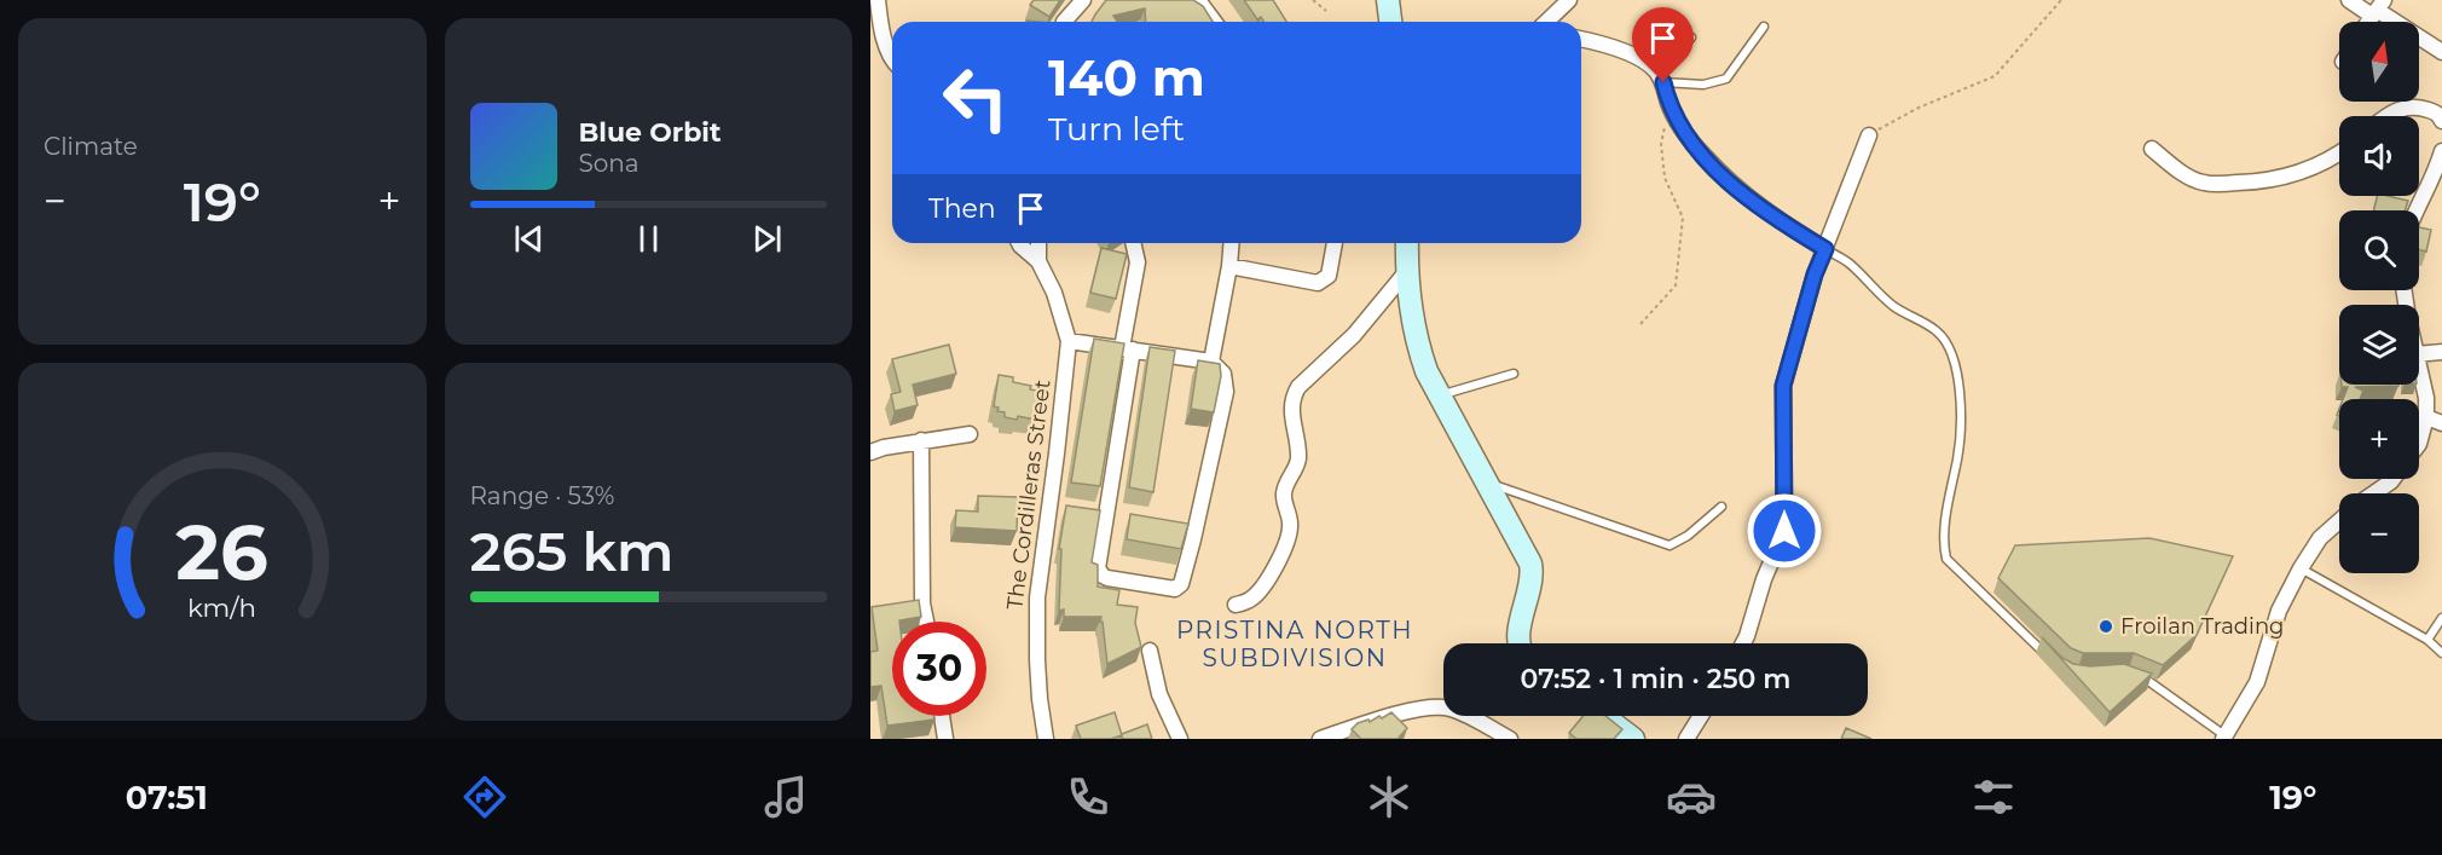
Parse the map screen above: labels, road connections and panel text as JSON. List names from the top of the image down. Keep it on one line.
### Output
{"streets":{"street":["The Cordilleras Street"]},"districts":["PRISTINA NORTH SUBDIVISION"],"places":["Froilan Trading"],"north":"top","page":{"tile":["Climate",["Range · 53%","265 km"]],"map_buttons":["+","−"],"turn":["140 m","Turn left"],"song":["Blue Orbit","Sona"],"heat":["−","19°","+"],"then":"Then","limit":"30","trip":"07:52 · 1 min · 250 m","tabs":["07:51","19°"],"gauge":["26","km/h"]}}
